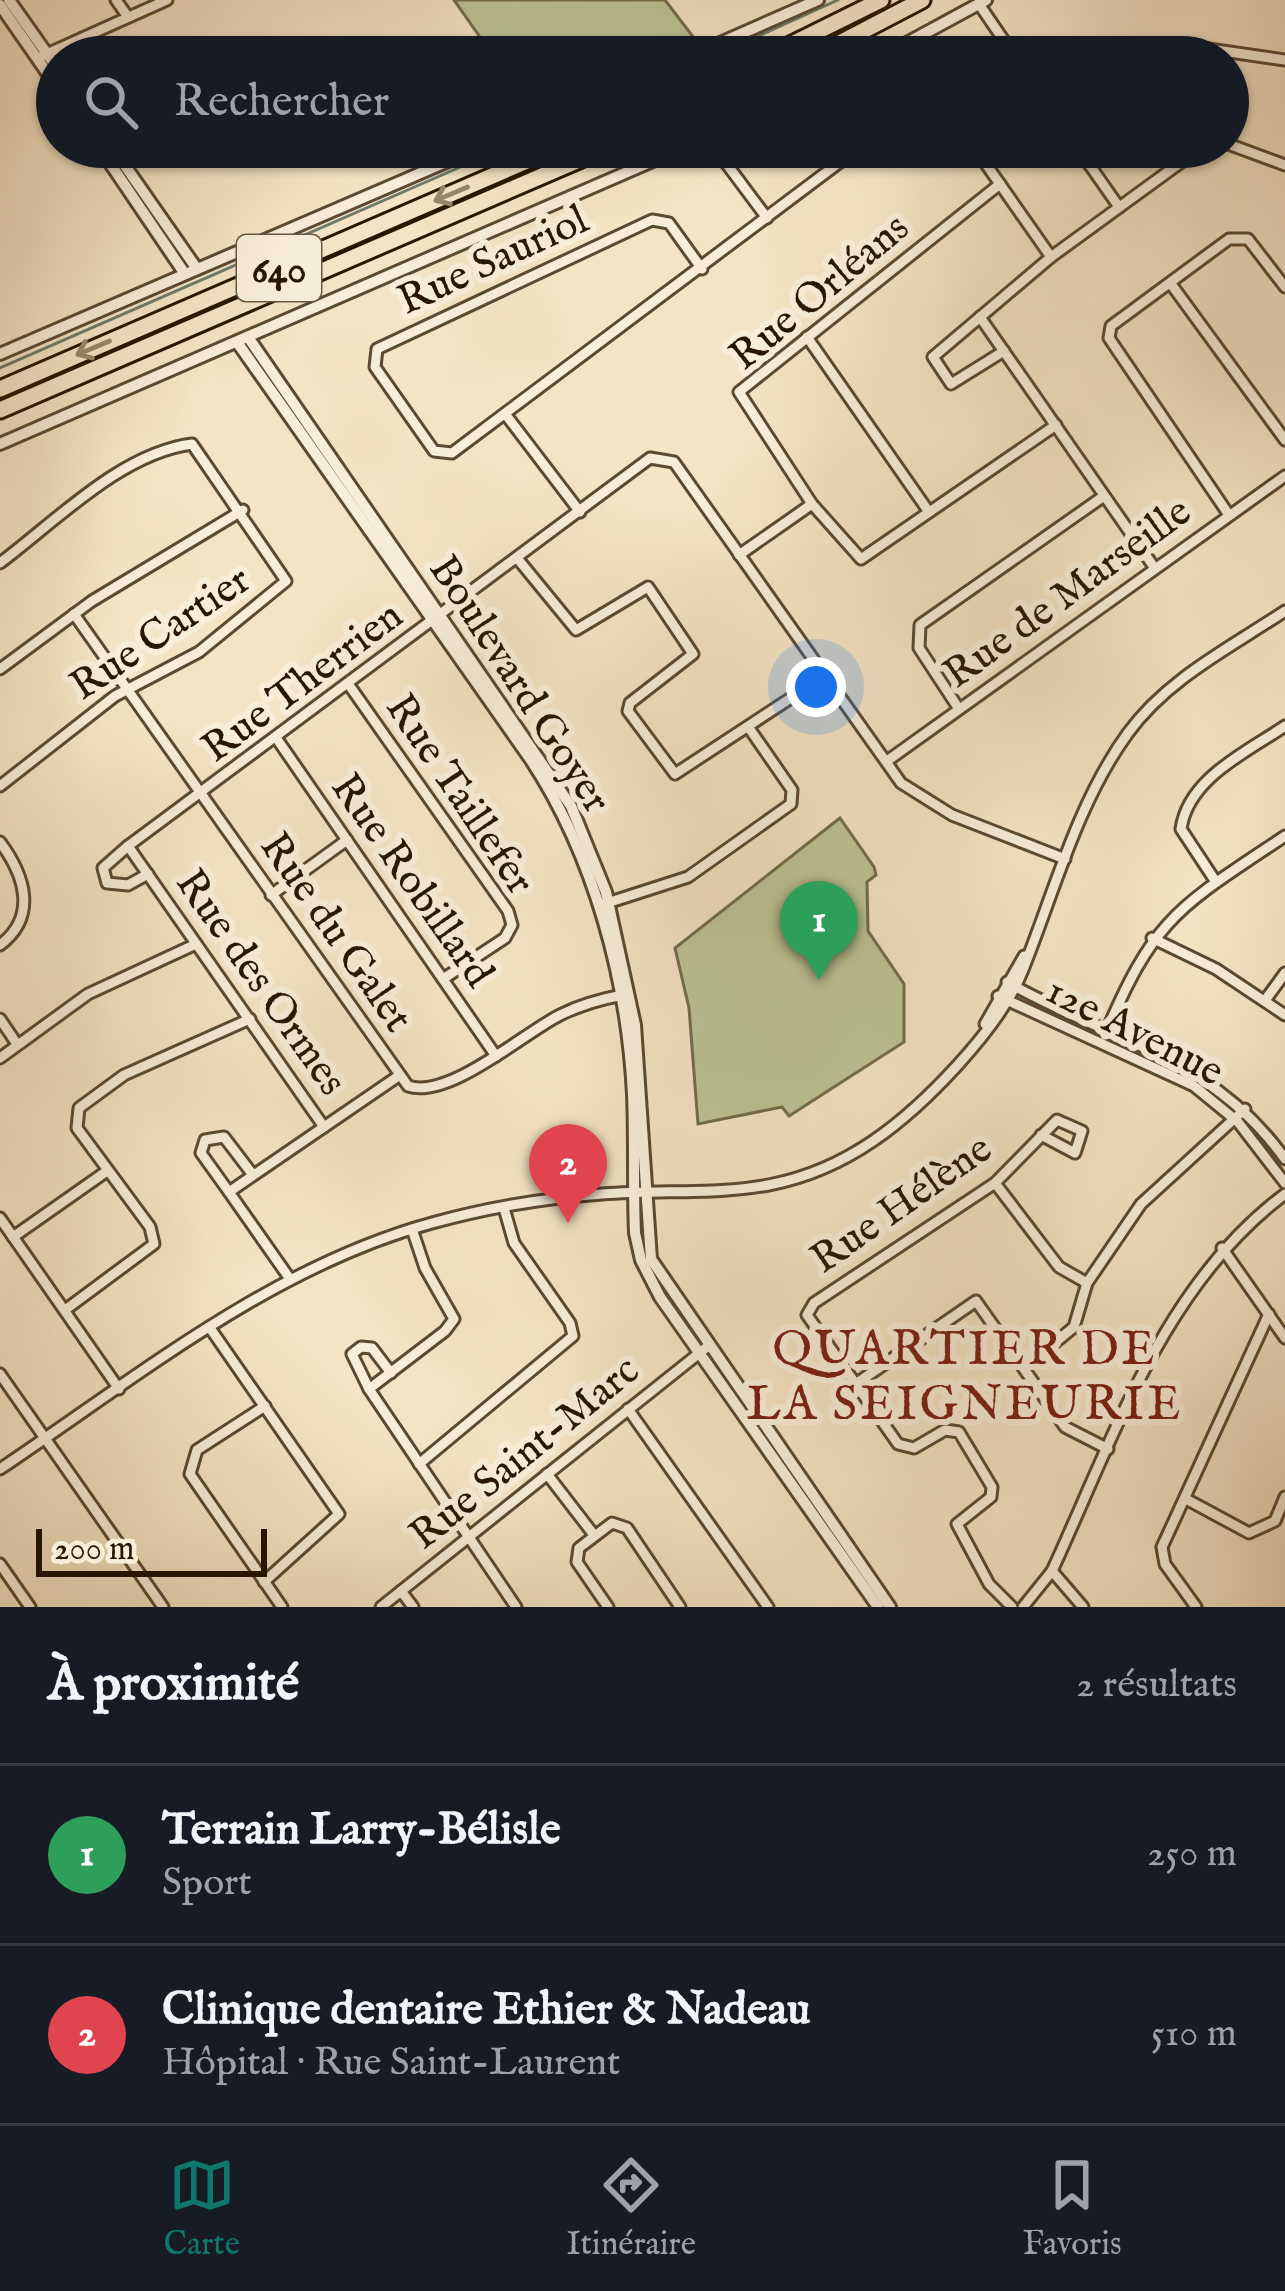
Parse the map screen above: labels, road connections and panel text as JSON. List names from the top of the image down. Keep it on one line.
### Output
{"streets":{"highway":["640"],"street":["Rue Sauriol","Rue Orléans","Rue de Marseille","Rue Cartier","Rue Therrien","Boulevard Goyer","Rue Taillefer","Rue Robillard","Rue du Galet","Rue des Ormes","12e Avenue","Rue Hélène","Rue Saint-Marc"]},"crossings":[["Rue de Marseille","Rue Therrien"],["Rue Cartier","Rue du Galet"],["Rue Therrien","Boulevard Goyer"],["Rue Therrien","Rue Taillefer"],["Rue Therrien","Rue Robillard"],["Rue Therrien","Rue du Galet"],["Rue Therrien","Rue des Ormes"],["Boulevard Goyer","Rue du Galet"],["Boulevard Goyer","Rue Saint-Marc"],["Rue Taillefer","Rue Robillard"],["Rue Robillard","Rue du Galet"],["Rue du Galet","Rue des Ormes"]],"districts":["QUARTIER DE LA SEIGNEURIE"],"scale_bar":"200 m","page":{"search":"Rechercher","pins":["1","2"],"scale":"200 m","heading":["À proximité","2 résultats"],"list":[{"mark":"1","name":"Terrain Larry-Bélisle","note":"Sport","value":"250 m"},{"mark":"2","name":"Clinique dentaire Ethier & Nadeau","note":"Hôpital · Rue Saint-Laurent","value":"510 m"}],"nav":["Carte","Itinéraire","Favoris"]}}
